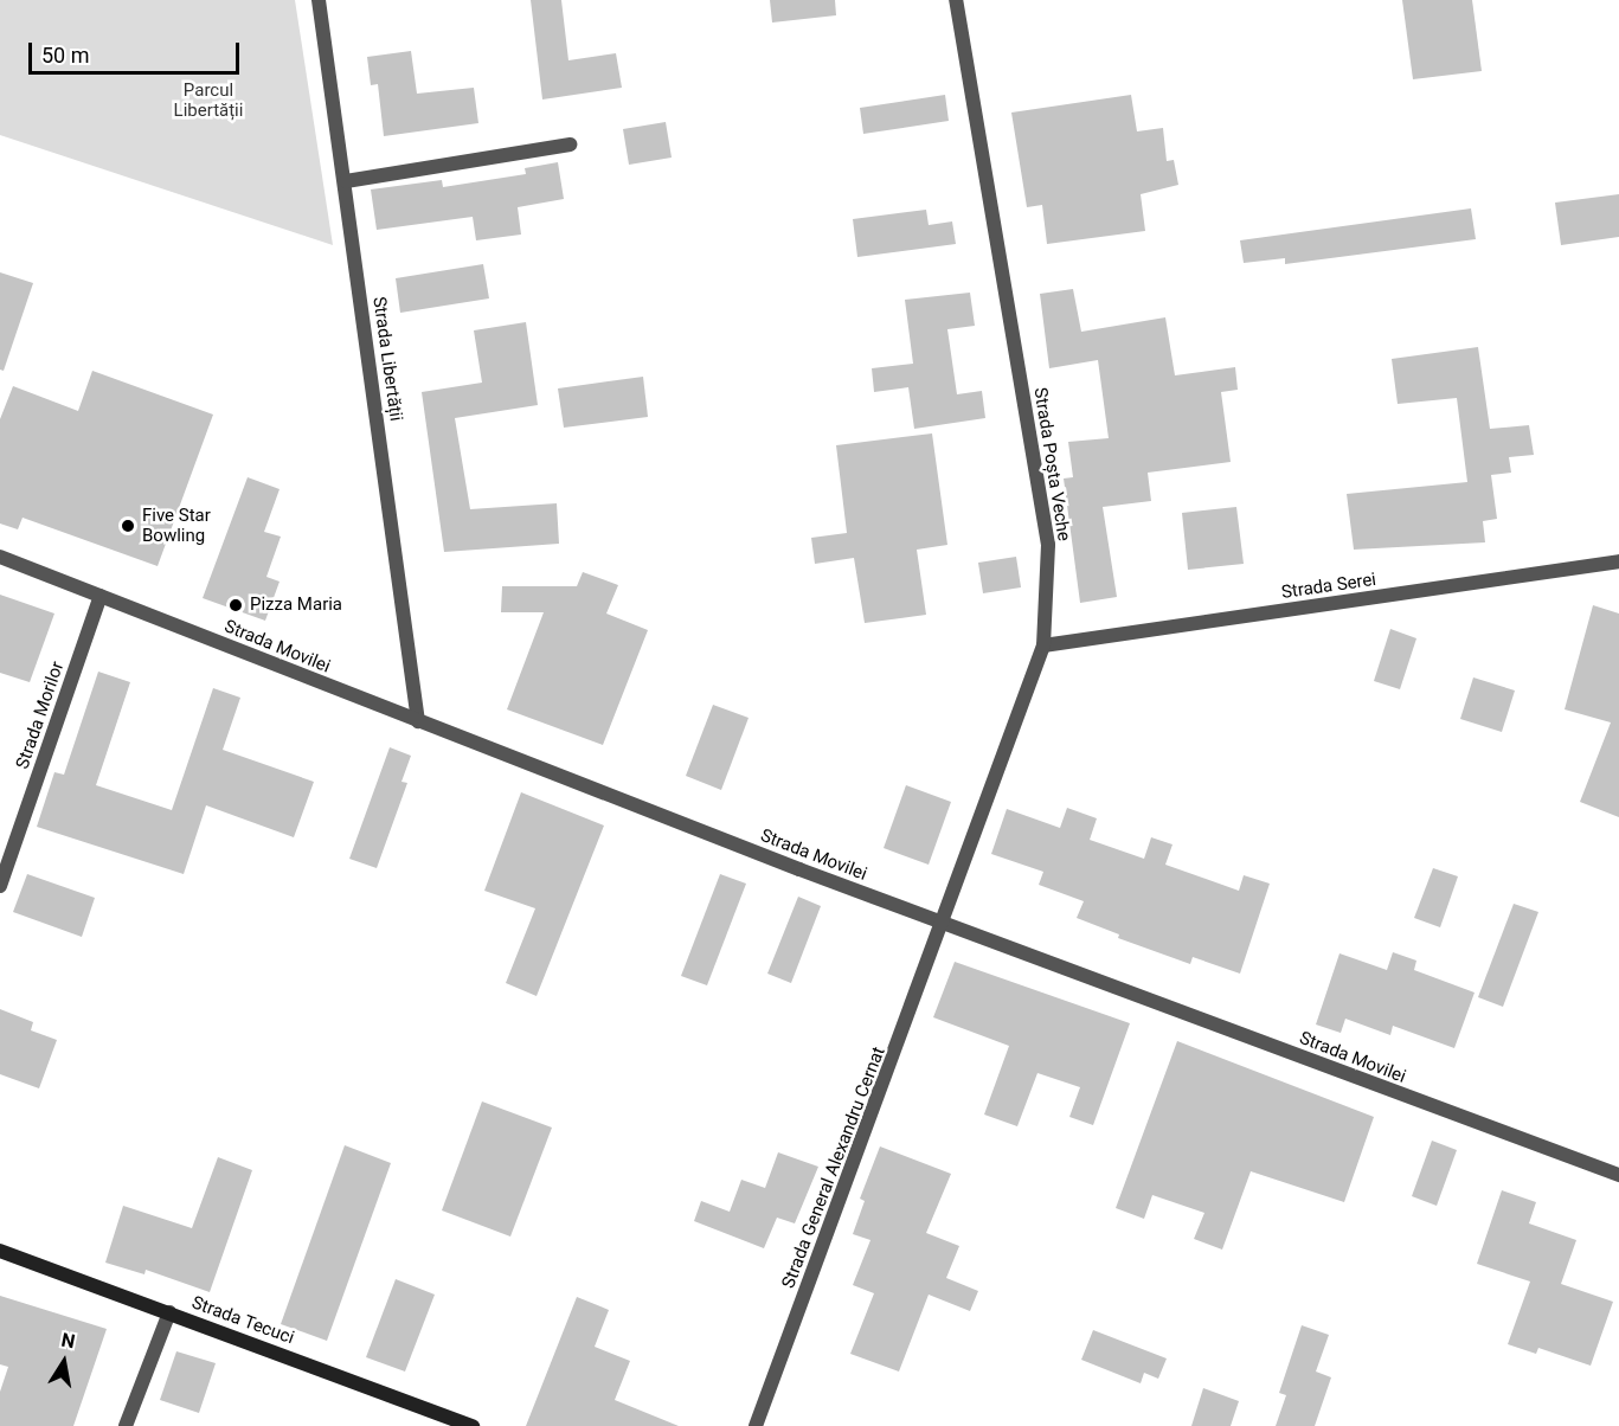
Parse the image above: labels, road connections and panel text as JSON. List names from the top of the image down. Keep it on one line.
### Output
{"streets":{"main road":["Strada Tecuci"],"street":["Strada Libertății","Strada Poșta Veche","Strada Serei","Strada Movilei","Strada Morilor","Strada General Alexandru Cernat"]},"crossings":[["Strada Libertății","Strada Movilei"],["Strada Poșta Veche","Strada Serei"],["Strada Poșta Veche","Strada Movilei"],["Strada Poșta Veche","Strada General Alexandru Cernat"],["Strada Movilei","Strada Morilor"],["Strada Movilei","Strada General Alexandru Cernat"]],"parks":["Parcul Libertății"],"places":["Five Star Bowling","Pizza Maria"],"scale_bar":"50 m","north":"top"}
